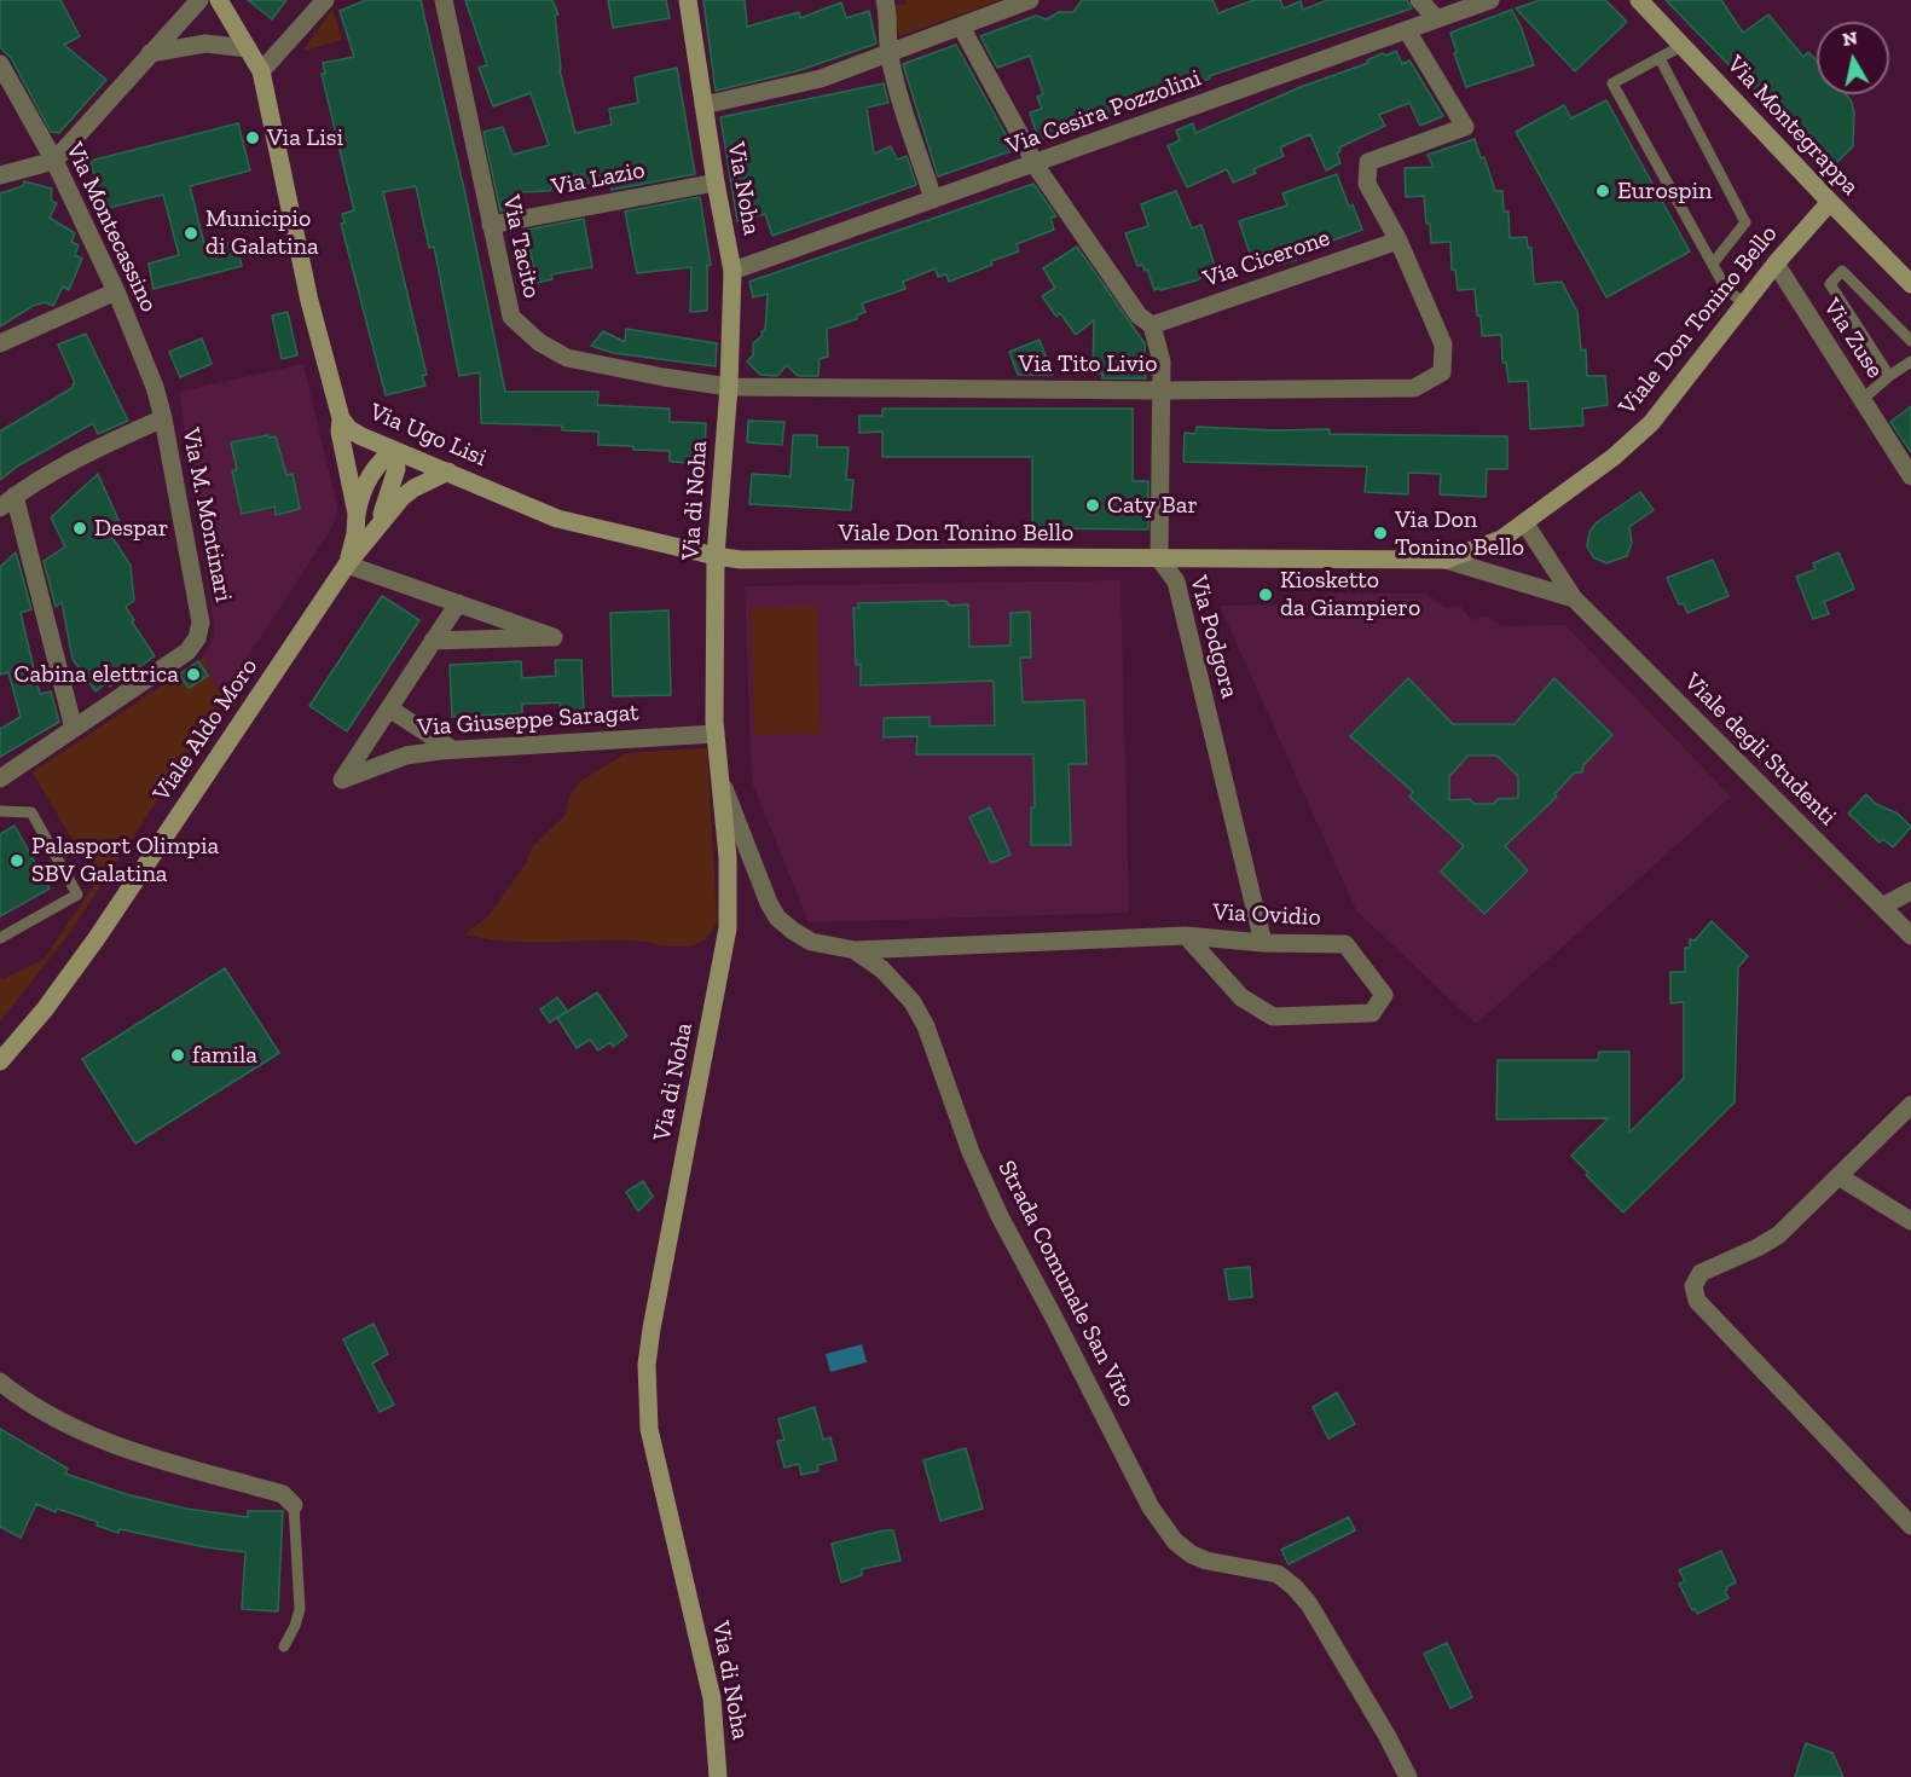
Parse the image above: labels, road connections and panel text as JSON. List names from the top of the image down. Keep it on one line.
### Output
{"streets":{"main road":["Via Montegrappa","Via Noha","Viale Don Tonino Bello","Via Ugo Lisi","Via di Noha","Viale Aldo Moro"],"street":["Via Cesira Pozzolini","Via Lazio","Via Montecassino","Via Tacito","Via Cicerone","Via Zuse","Via Tito Livio","Via M. Montinari","Via Podgora","Via Giuseppe Saragat","Viale degli Studenti","Via Ovidio","Strada Comunale San Vito"]},"crossings":[["Via Cesira Pozzolini","Via Noha"],["Via Cesira Pozzolini","Via Podgora"],["Via Montegrappa","Viale Don Tonino Bello"],["Via Lazio","Via Noha"],["Via Lazio","Via Tacito"],["Via Noha","Via Tacito"],["Via Noha","Via Tito Livio"],["Via Noha","Via di Noha"],["Via Montecassino","Via M. Montinari"],["Via Tacito","Via Tito Livio"],["Via Tacito","Via di Noha"],["Via Cicerone","Via Tito Livio"],["Via Cicerone","Via Podgora"],["Viale Don Tonino Bello","Via Zuse"],["Viale Don Tonino Bello","Via Ugo Lisi"],["Viale Don Tonino Bello","Via di Noha"],["Viale Don Tonino Bello","Via Podgora"],["Viale Don Tonino Bello","Viale degli Studenti"],["Via Tito Livio","Via di Noha"],["Via Tito Livio","Via Podgora"],["Via Ugo Lisi","Via di Noha"],["Via Ugo Lisi","Viale Aldo Moro"],["Via di Noha","Via Giuseppe Saragat"],["Via di Noha","Strada Comunale San Vito"],["Via Podgora","Via Ovidio"],["Via Ovidio","Strada Comunale San Vito"]],"places":["Via Lisi","Eurospin","Municipio di Galatina","Caty Bar","Despar","Via Don Tonino Bello","Kiosketto da Giampiero","Cabina elettrica","Palasport Olimpia SBV Galatina","famila"],"north":"top"}
